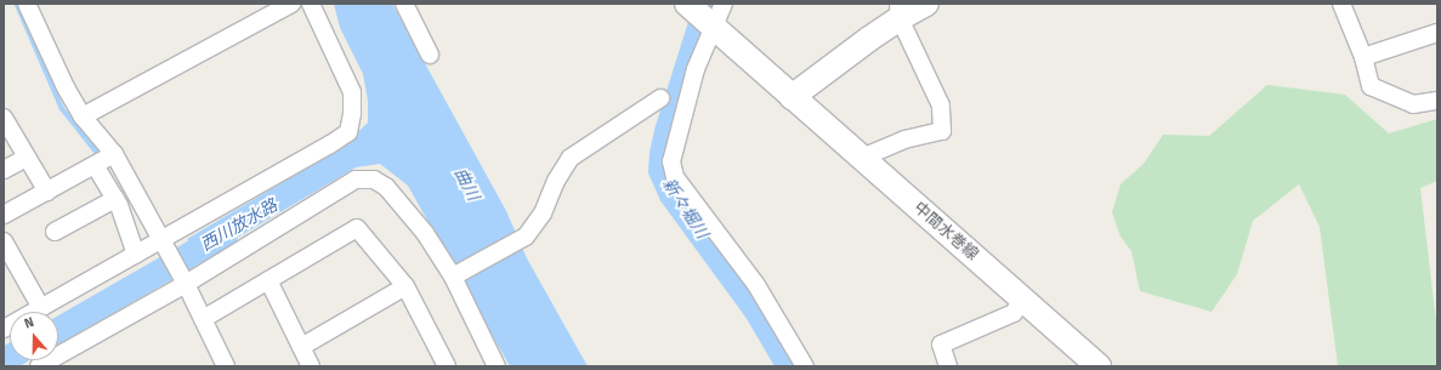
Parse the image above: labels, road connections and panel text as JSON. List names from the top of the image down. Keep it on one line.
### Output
{"streets":{"main road":["中間水巻線"]},"water":["曲川","新々堀川","西川放水路"],"north":"top"}
